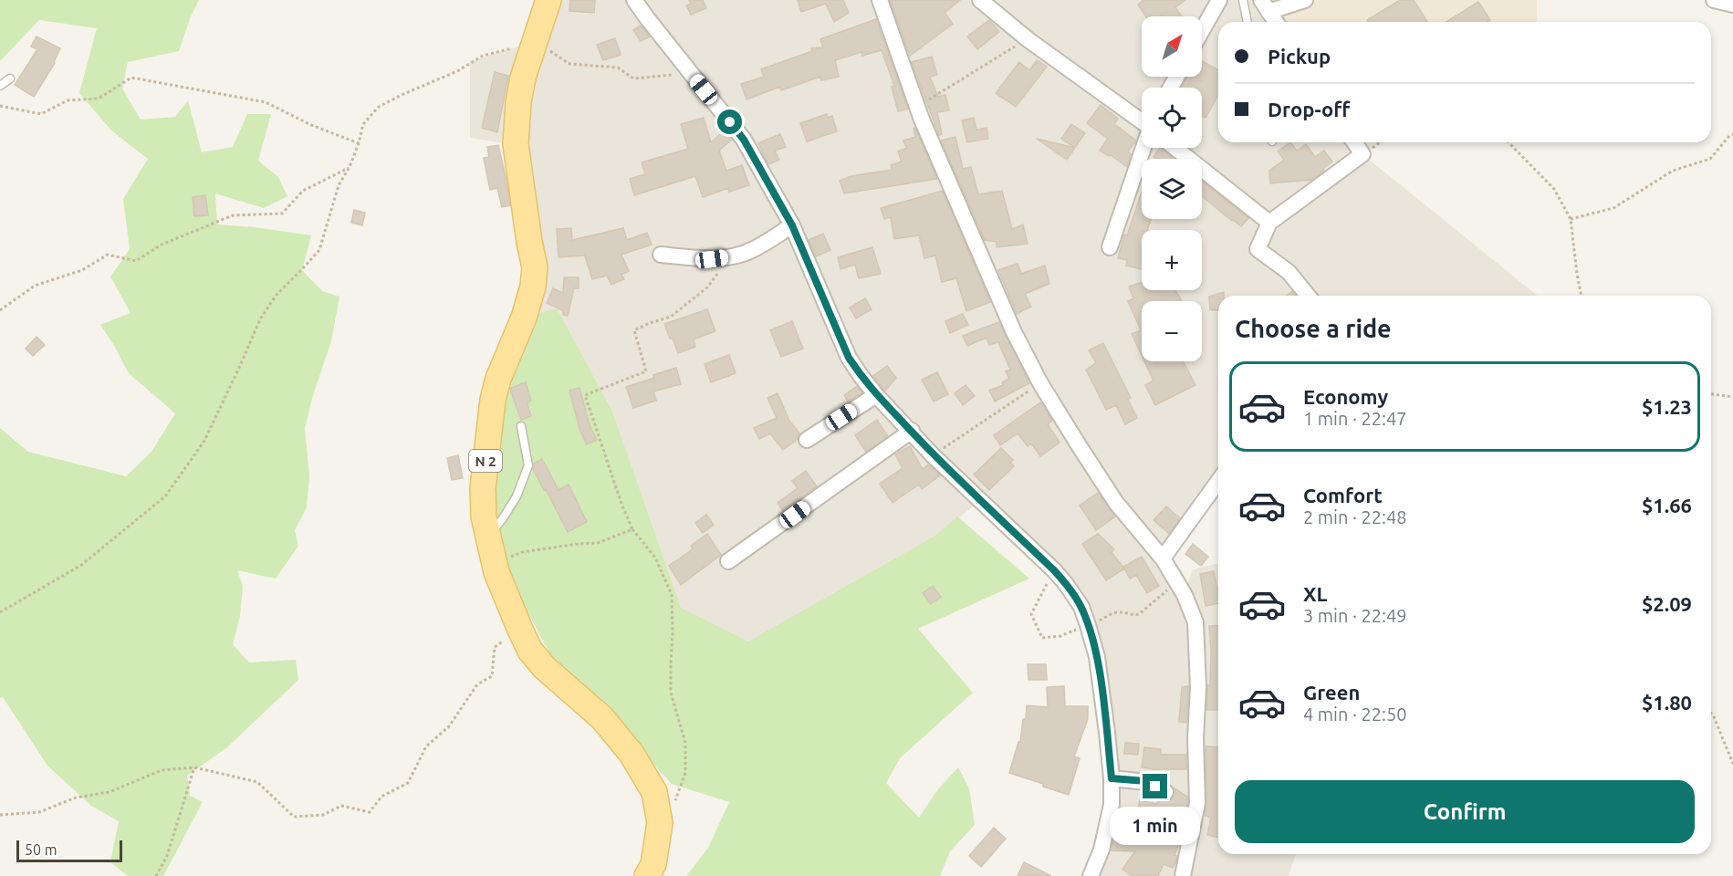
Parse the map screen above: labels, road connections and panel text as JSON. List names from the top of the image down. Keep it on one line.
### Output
{"streets":{"main road":["N 2"]},"scale_bar":"50 m","north":"top right","page":{"map_buttons":["+","−"],"banner":["Pickup","Drop-off"],"heading":"Choose a ride","list":[{"name":"Economy","note":"1 min · 22:47","value":"$1.23"},{"name":"Comfort","note":"2 min · 22:48","value":"$1.66"},{"name":"XL","note":"3 min · 22:49","value":"$2.09"},{"name":"Green","note":"4 min · 22:50","value":"$1.80"}],"buttons":"Confirm","bubble":"1 min","scale":"50 m"}}
